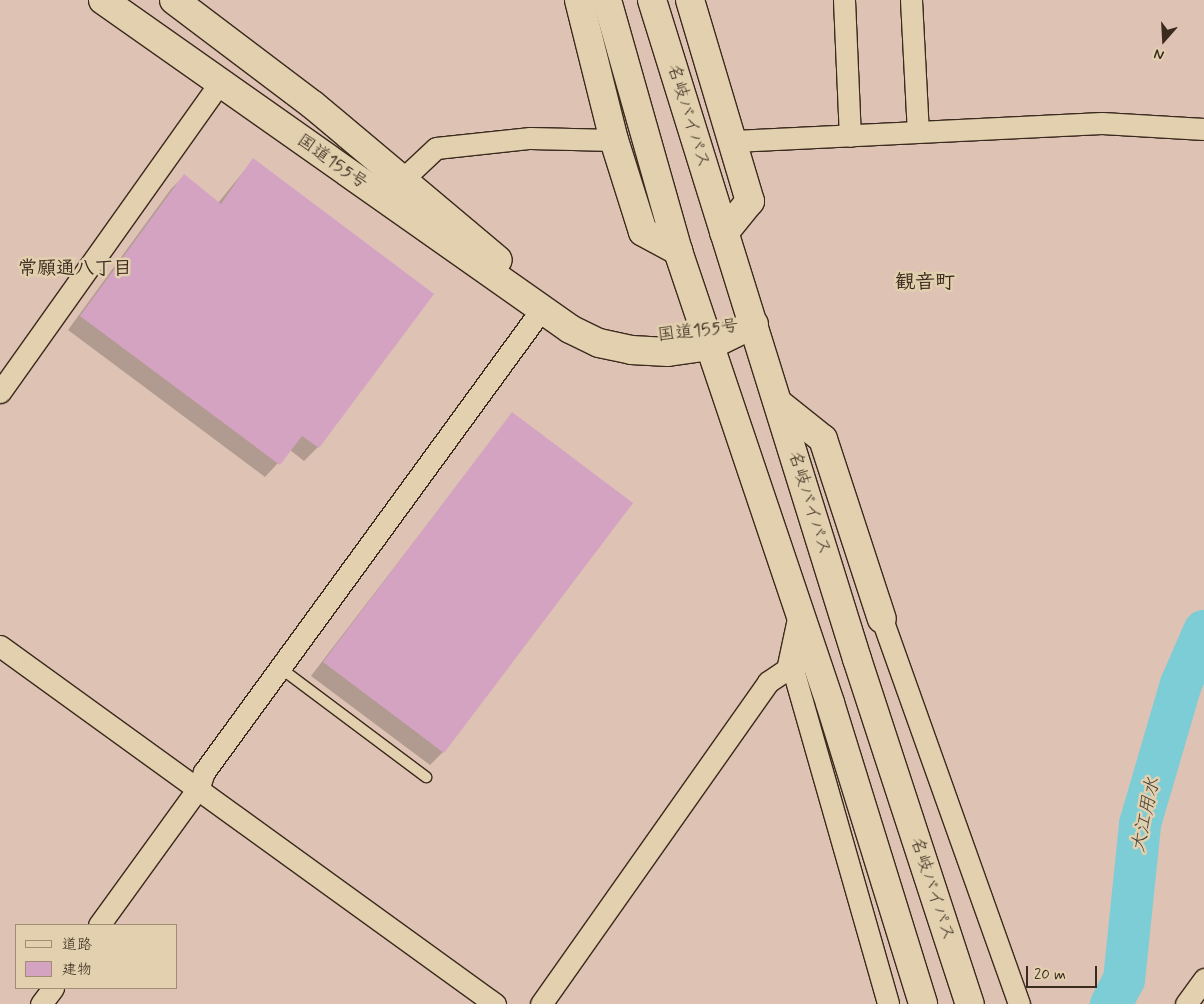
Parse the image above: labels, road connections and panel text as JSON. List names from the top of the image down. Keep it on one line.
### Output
{"streets":{"highway":["名岐バイパス","国道155号"]},"crossings":[["名岐バイパス","国道155号"]],"districts":["常願通八丁目","観音町"],"water":["大江用水"],"legend":["道路","建物"],"scale_bar":"20 m","north":"bottom"}
